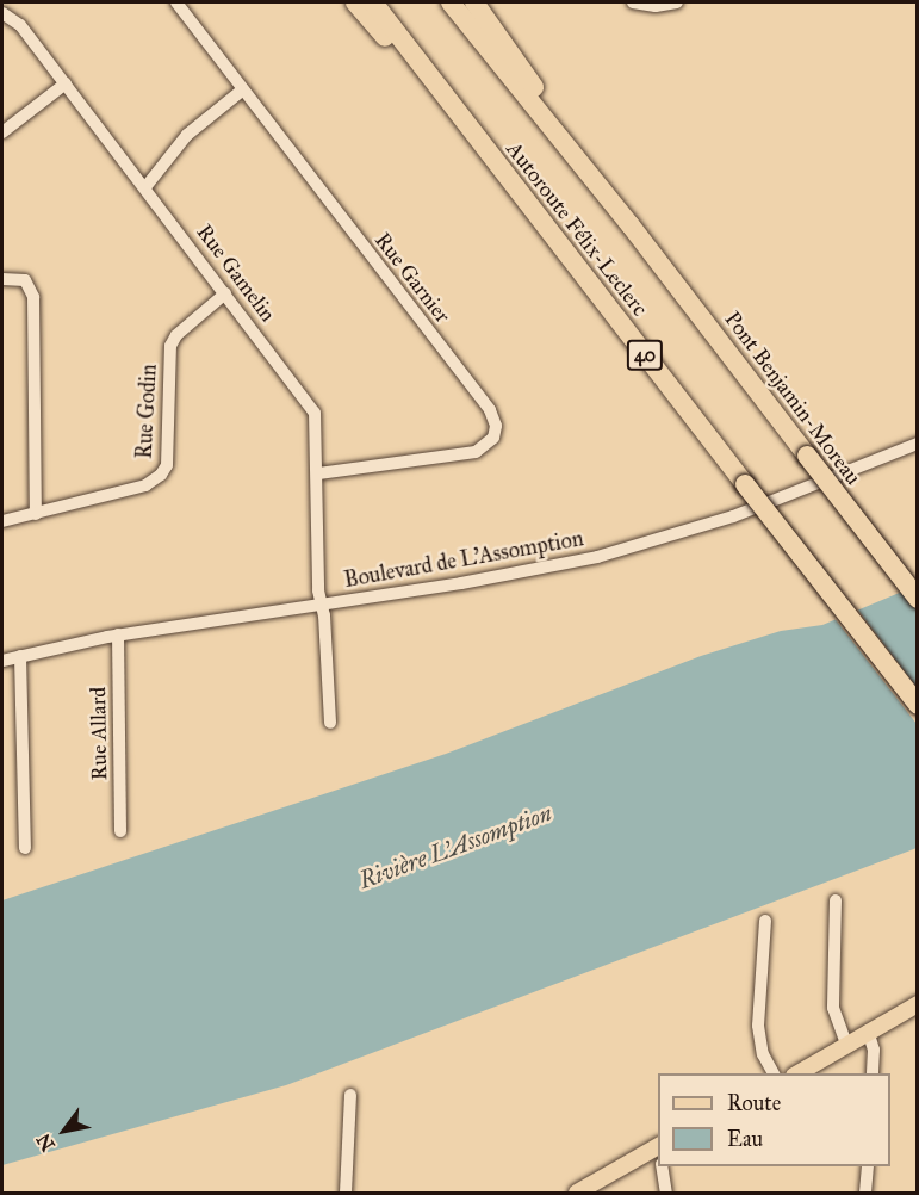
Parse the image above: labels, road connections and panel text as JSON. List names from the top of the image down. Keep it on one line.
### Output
{"streets":{"highway":["Autoroute Félix-Leclerc","40","Pont Benjamin-Moreau"],"street":["Rue Gamelin","Rue Garnier","Rue Godin","Boulevard de L'Assomption","Rue Allard"]},"crossings":[["Autoroute Félix-Leclerc","Pont Benjamin-Moreau"],["Rue Gamelin","Rue Garnier"],["Rue Gamelin","Rue Godin"],["Rue Gamelin","Boulevard de L'Assomption"],["Boulevard de L'Assomption","Rue Allard"]],"water":["Rivière L'Assomption"],"legend":["Route","Eau"],"north":"bottom left"}
